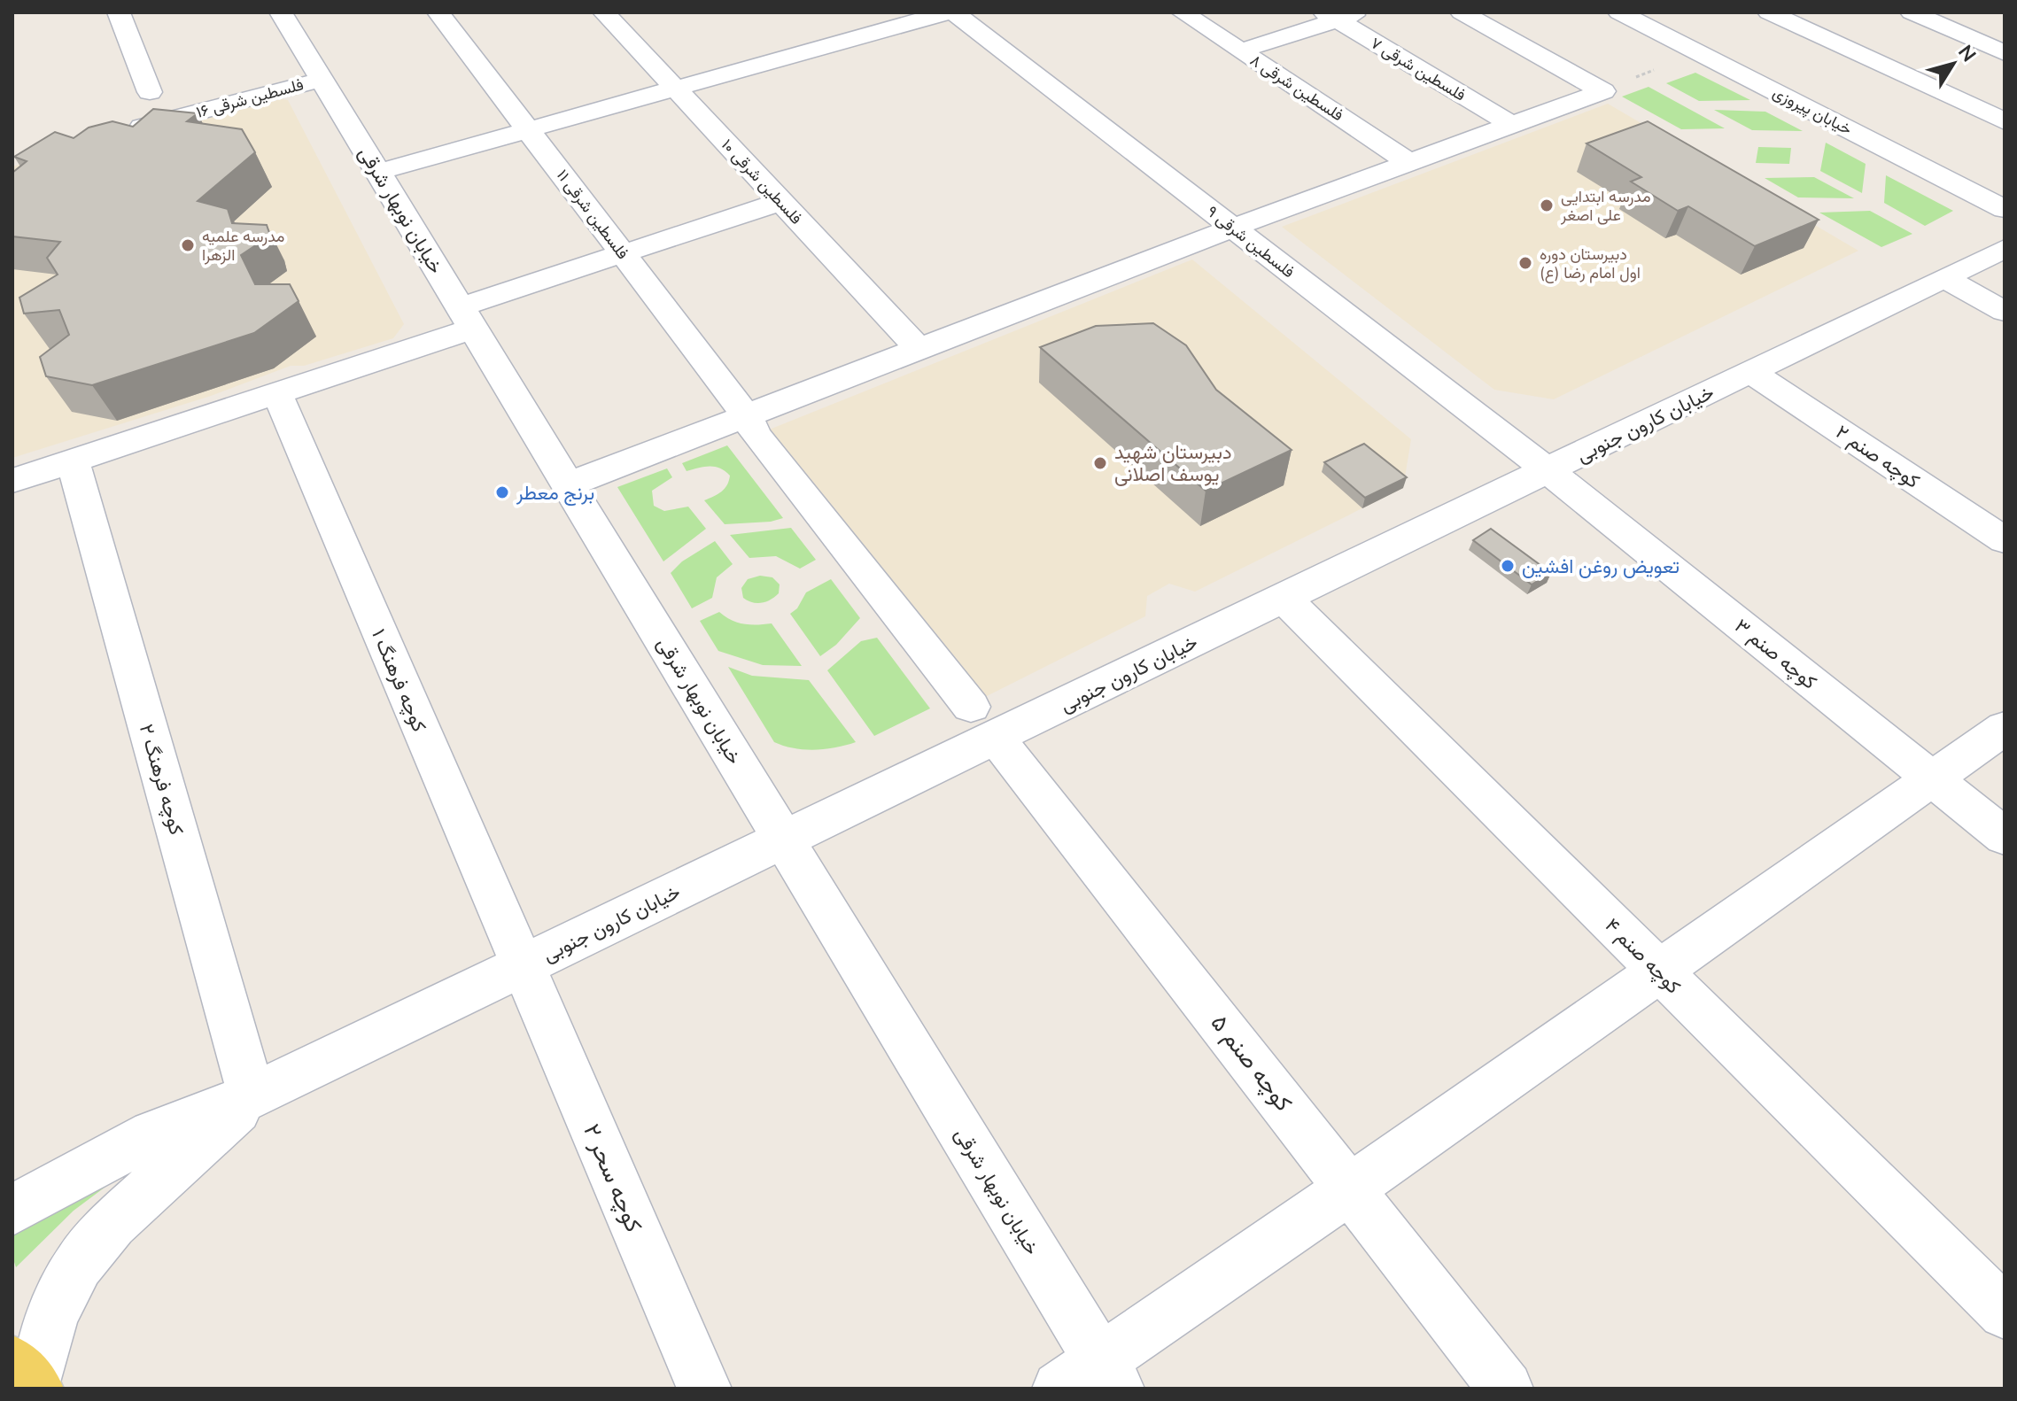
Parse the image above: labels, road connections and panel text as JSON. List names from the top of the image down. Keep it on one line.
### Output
{"streets":{"street":["فلسطین شرقی ۷","فلسطین شرقی ۸","فلسطین شرقی ۱۶","خیابان پیروزی","فلسطین شرقی ۱۰","خیابان نوبهار شرقی","فلسطین شرقی ۱۱","فلسطین شرقی ۹","خیابان کارون جنوبی","کوچه صنم ۲","کوچه صنم ۳","کوچه فرهنگ ۱","کوچه فرهنگ ۲","کوچه صنم ۴","کوچه صنم ۵","کوچه سحر ۲"]},"crossings":[["فلسطین شرقی ۱۶","خیابان نوبهار شرقی"],["خیابان نوبهار شرقی","خیابان کارون جنوبی"],["فلسطین شرقی ۱۱","خیابان کارون جنوبی"],["فلسطین شرقی ۱۱","کوچه صنم ۵"],["فلسطین شرقی ۹","خیابان کارون جنوبی"],["فلسطین شرقی ۹","کوچه صنم ۳"],["خیابان کارون جنوبی","کوچه صنم ۲"],["خیابان کارون جنوبی","کوچه صنم ۳"],["خیابان کارون جنوبی","کوچه فرهنگ ۱"],["خیابان کارون جنوبی","کوچه فرهنگ ۲"],["خیابان کارون جنوبی","کوچه صنم ۴"],["خیابان کارون جنوبی","کوچه صنم ۵"],["خیابان کارون جنوبی","کوچه سحر ۲"],["کوچه فرهنگ ۱","کوچه سحر ۲"]],"places":["مدرسه ابتدایی علی اصغر","مدرسه علمیه الزهرا","دبیرستان دوره اول امام رضا (ع)","دبیرستان شهید یوسف اصلانی","برنج معطر","تعویض روغن افشین"],"north":"top right"}
